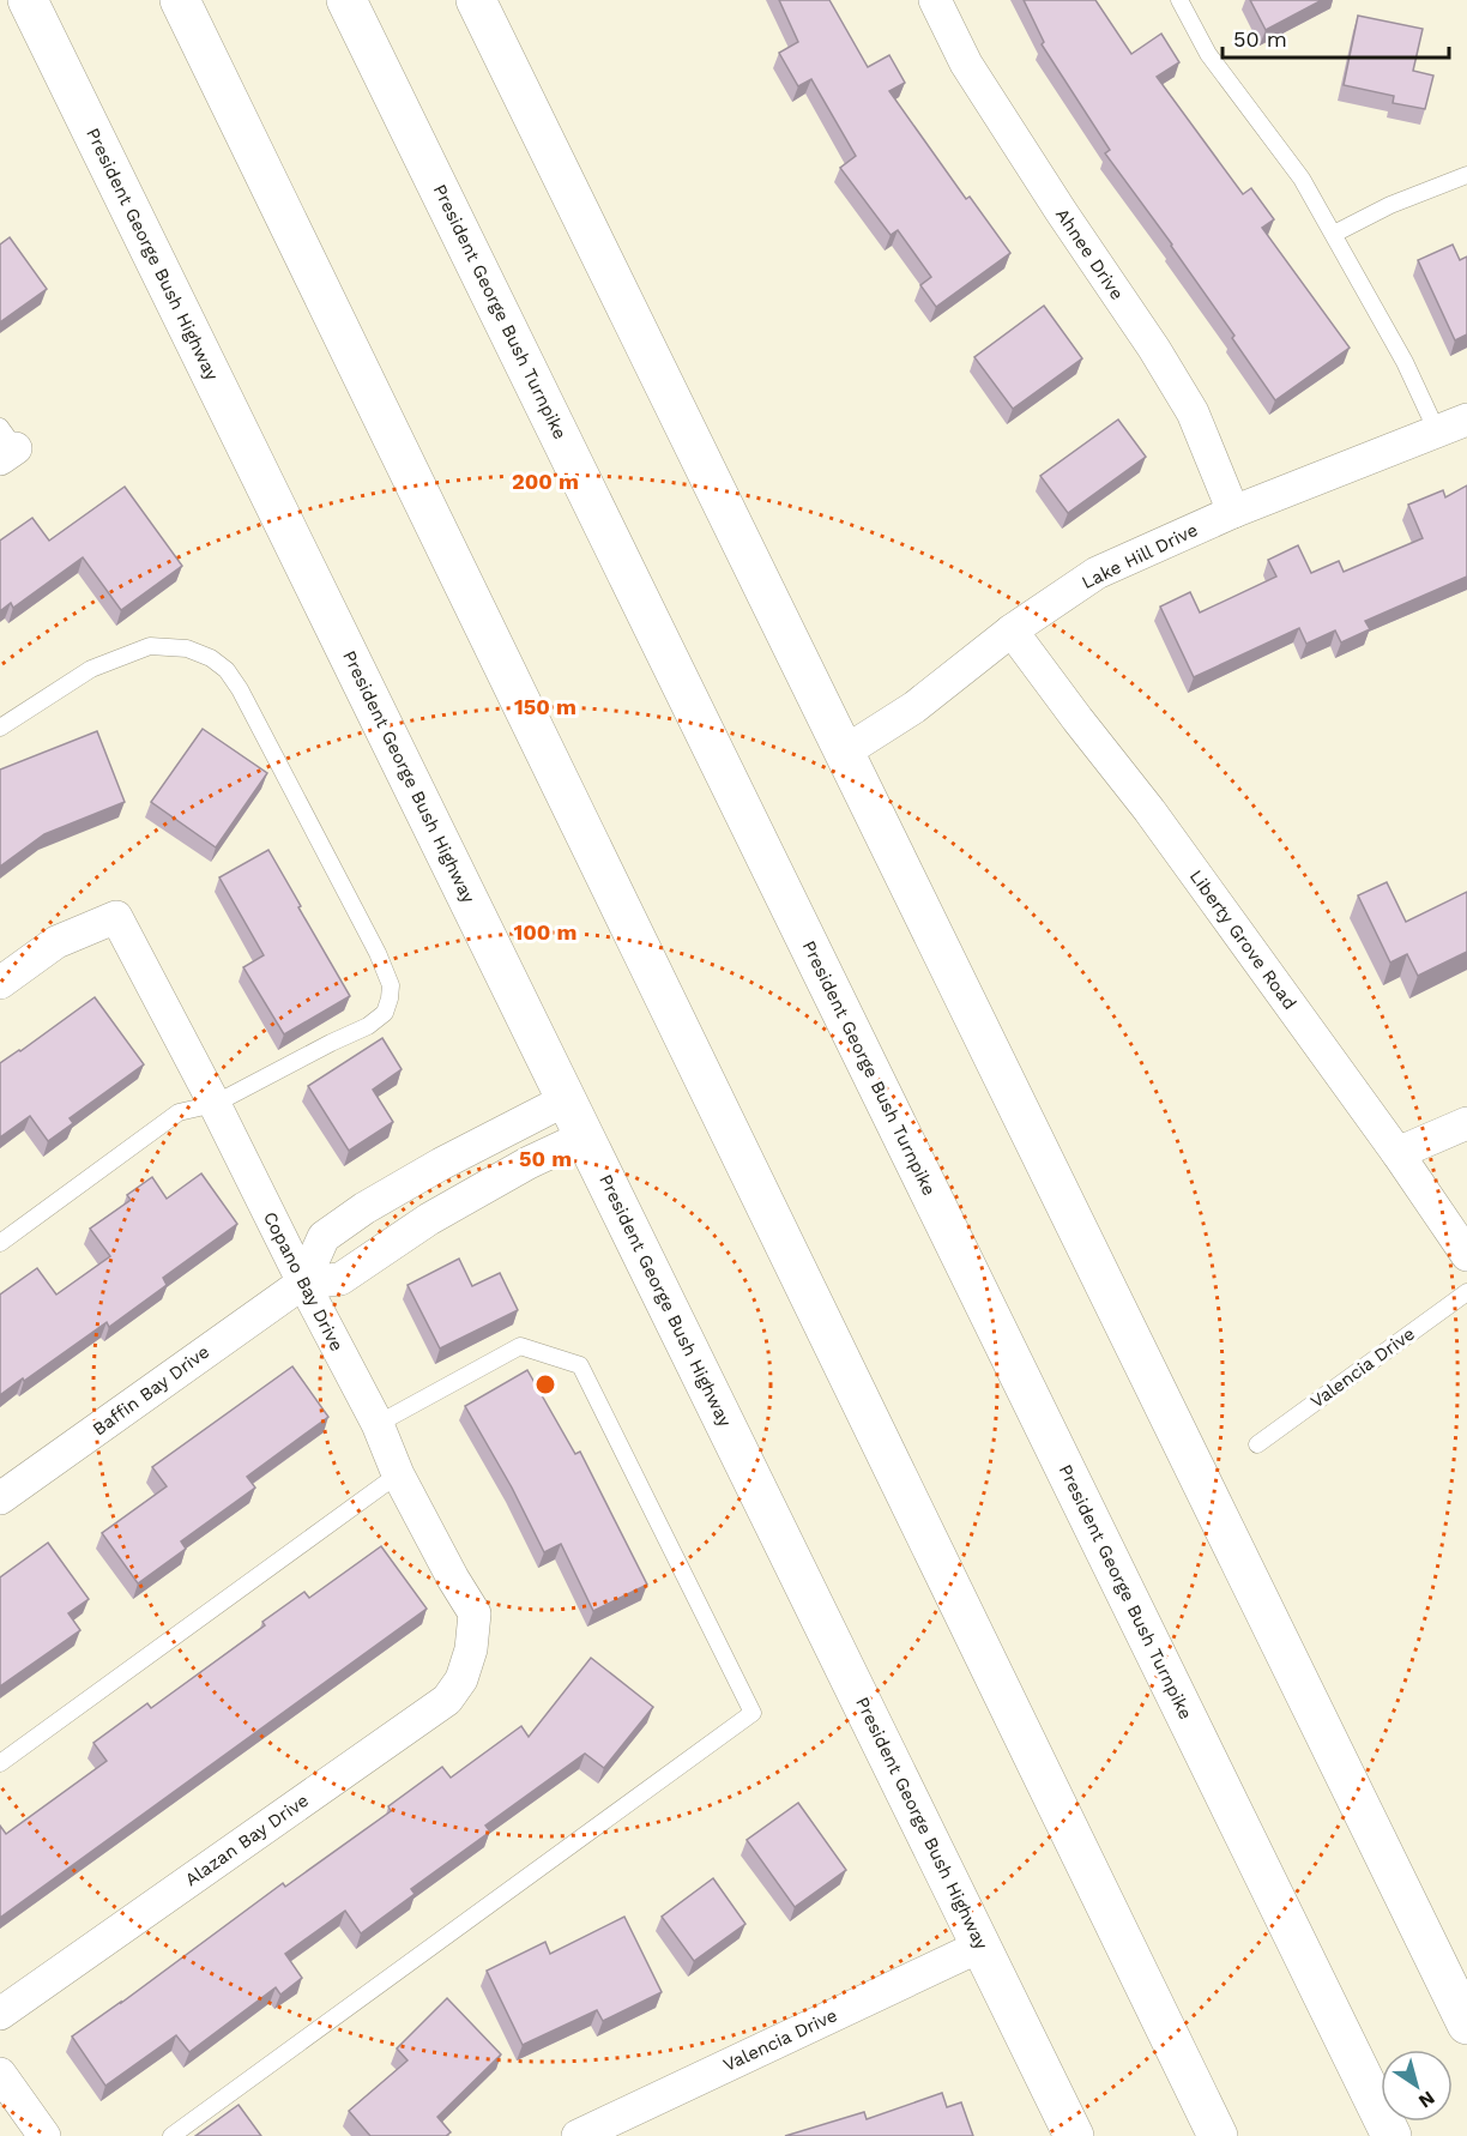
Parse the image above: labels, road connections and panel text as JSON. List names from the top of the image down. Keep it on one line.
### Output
{"streets":{"main road":["President George Bush Highway","President George Bush Turnpike"],"street":["Ahnee Drive","Lake Hill Drive","Liberty Grove Road","Copano Bay Drive","Valencia Drive","Baffin Bay Drive","Alazan Bay Drive"]},"crossings":[["President George Bush Highway","Valencia Drive"],["President George Bush Highway","Baffin Bay Drive"],["Ahnee Drive","Lake Hill Drive"],["Lake Hill Drive","Liberty Grove Road"],["Copano Bay Drive","Baffin Bay Drive"],["Copano Bay Drive","Alazan Bay Drive"]],"scale_bar":"50 m","north":"bottom right","rings":["200 m","150 m","100 m","50 m"]}
